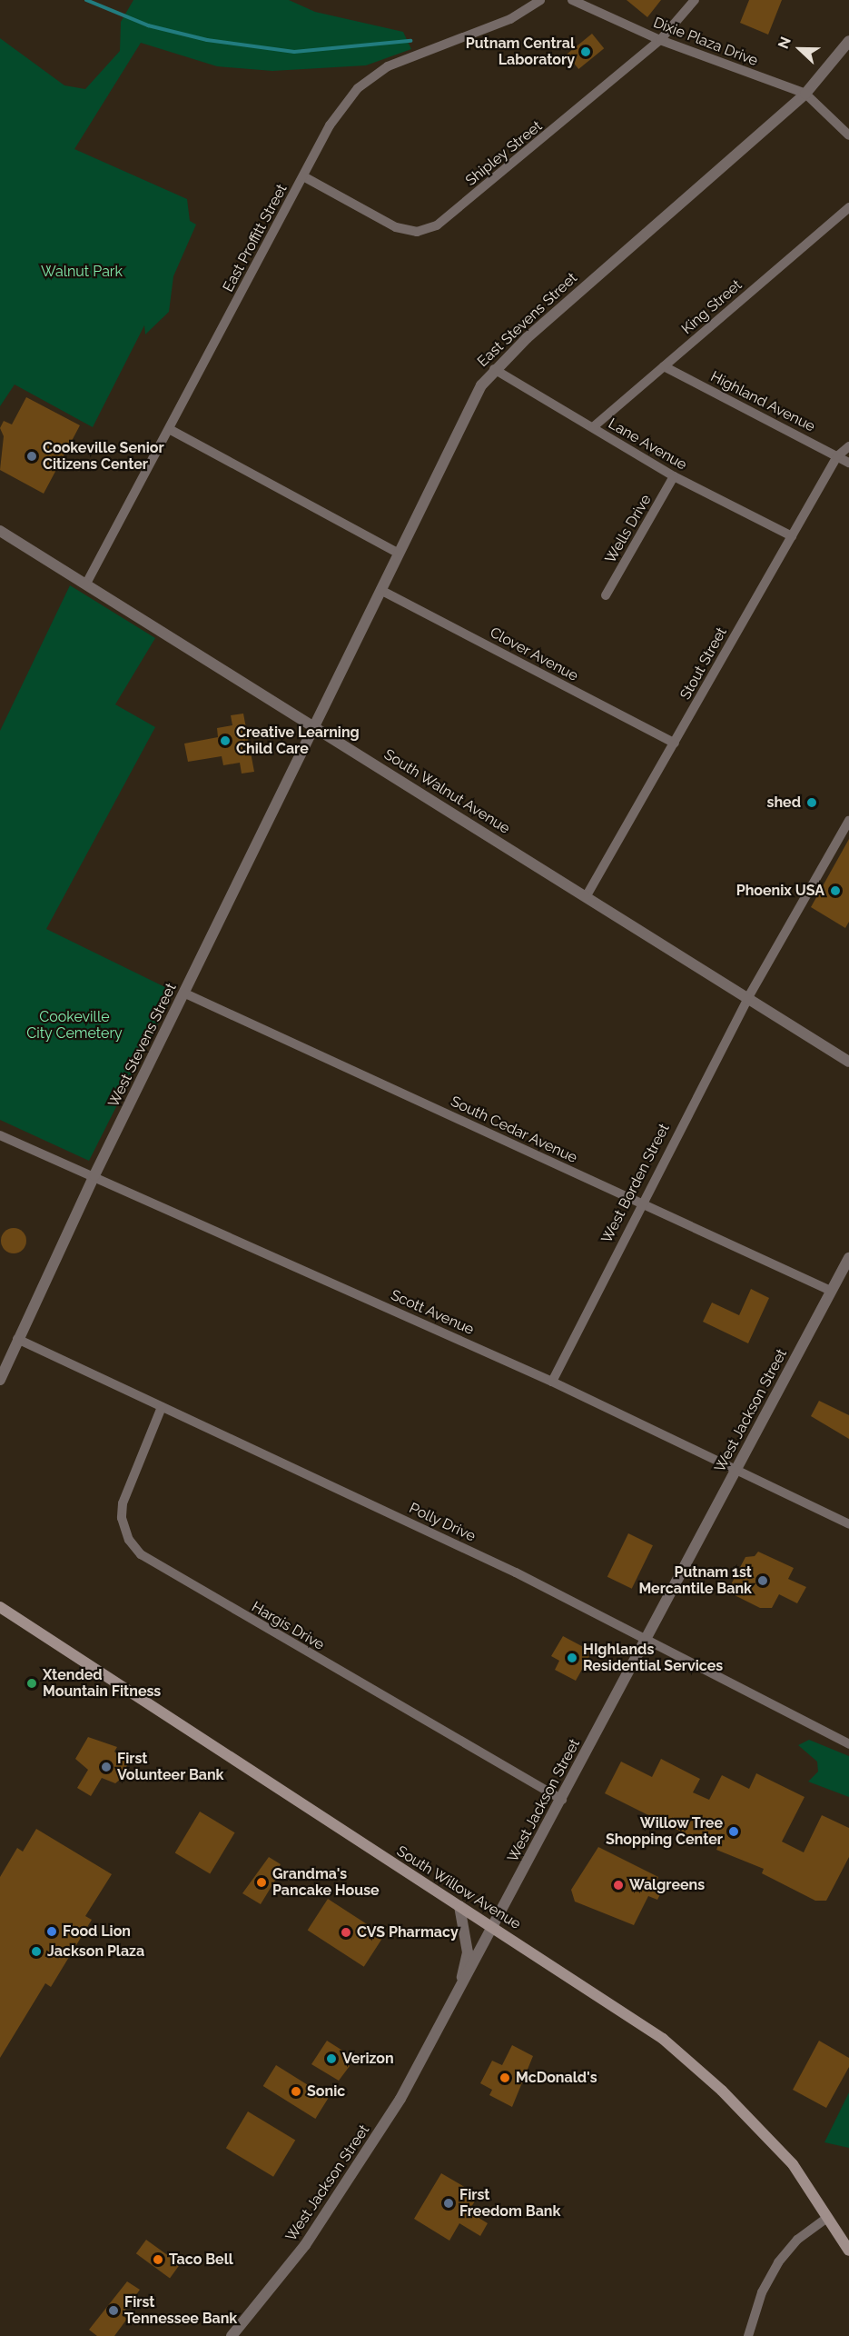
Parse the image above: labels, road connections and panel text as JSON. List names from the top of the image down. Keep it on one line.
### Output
{"streets":{"main road":["South Willow Avenue"],"street":["Dixie Plaza Drive","Shipley Street","East Proffitt Street","King Street","East Stevens Street","Highland Avenue","Lane Avenue","Wells Drive","Clover Avenue","Stout Street","South Walnut Avenue","West Stevens Street","South Cedar Avenue","West Borden Street","Scott Avenue","West Jackson Street","Polly Drive","Hargis Drive"]},"crossings":[["Dixie Plaza Drive","Shipley Street"],["Dixie Plaza Drive","East Stevens Street"],["Shipley Street","East Proffitt Street"],["East Proffitt Street","South Walnut Avenue"],["King Street","Highland Avenue"],["King Street","Lane Avenue"],["East Stevens Street","Lane Avenue"],["East Stevens Street","Clover Avenue"],["East Stevens Street","South Walnut Avenue"],["East Stevens Street","West Stevens Street"],["Highland Avenue","Stout Street"],["Lane Avenue","Wells Drive"],["Lane Avenue","Stout Street"],["Clover Avenue","Stout Street"],["Stout Street","South Walnut Avenue"],["South Walnut Avenue","West Stevens Street"],["South Walnut Avenue","West Borden Street"],["West Stevens Street","South Cedar Avenue"],["West Stevens Street","Scott Avenue"],["West Stevens Street","Polly Drive"],["South Cedar Avenue","West Borden Street"],["South Cedar Avenue","West Jackson Street"],["West Borden Street","Scott Avenue"],["Scott Avenue","West Jackson Street"],["West Jackson Street","Polly Drive"],["West Jackson Street","Hargis Drive"],["West Jackson Street","South Willow Avenue"],["Polly Drive","Hargis Drive"]],"parks":["Walnut Park","Cookeville City Cemetery"],"places":["Putnam Central Laboratory","Cookeville Senior Citizens Center","Creative Learning Child Care","shed","Phoenix USA","Putnam 1st Mercantile Bank","HIghlands Residential Services","Xtended Mountain Fitness","First Volunteer Bank","Willow Tree Shopping Center","Grandma's Pancake House","Walgreens","Food Lion","CVS Pharmacy","Jackson Plaza","Verizon","McDonald's","Sonic","First Freedom Bank","Taco Bell","First Tennessee Bank"],"north":"left"}
